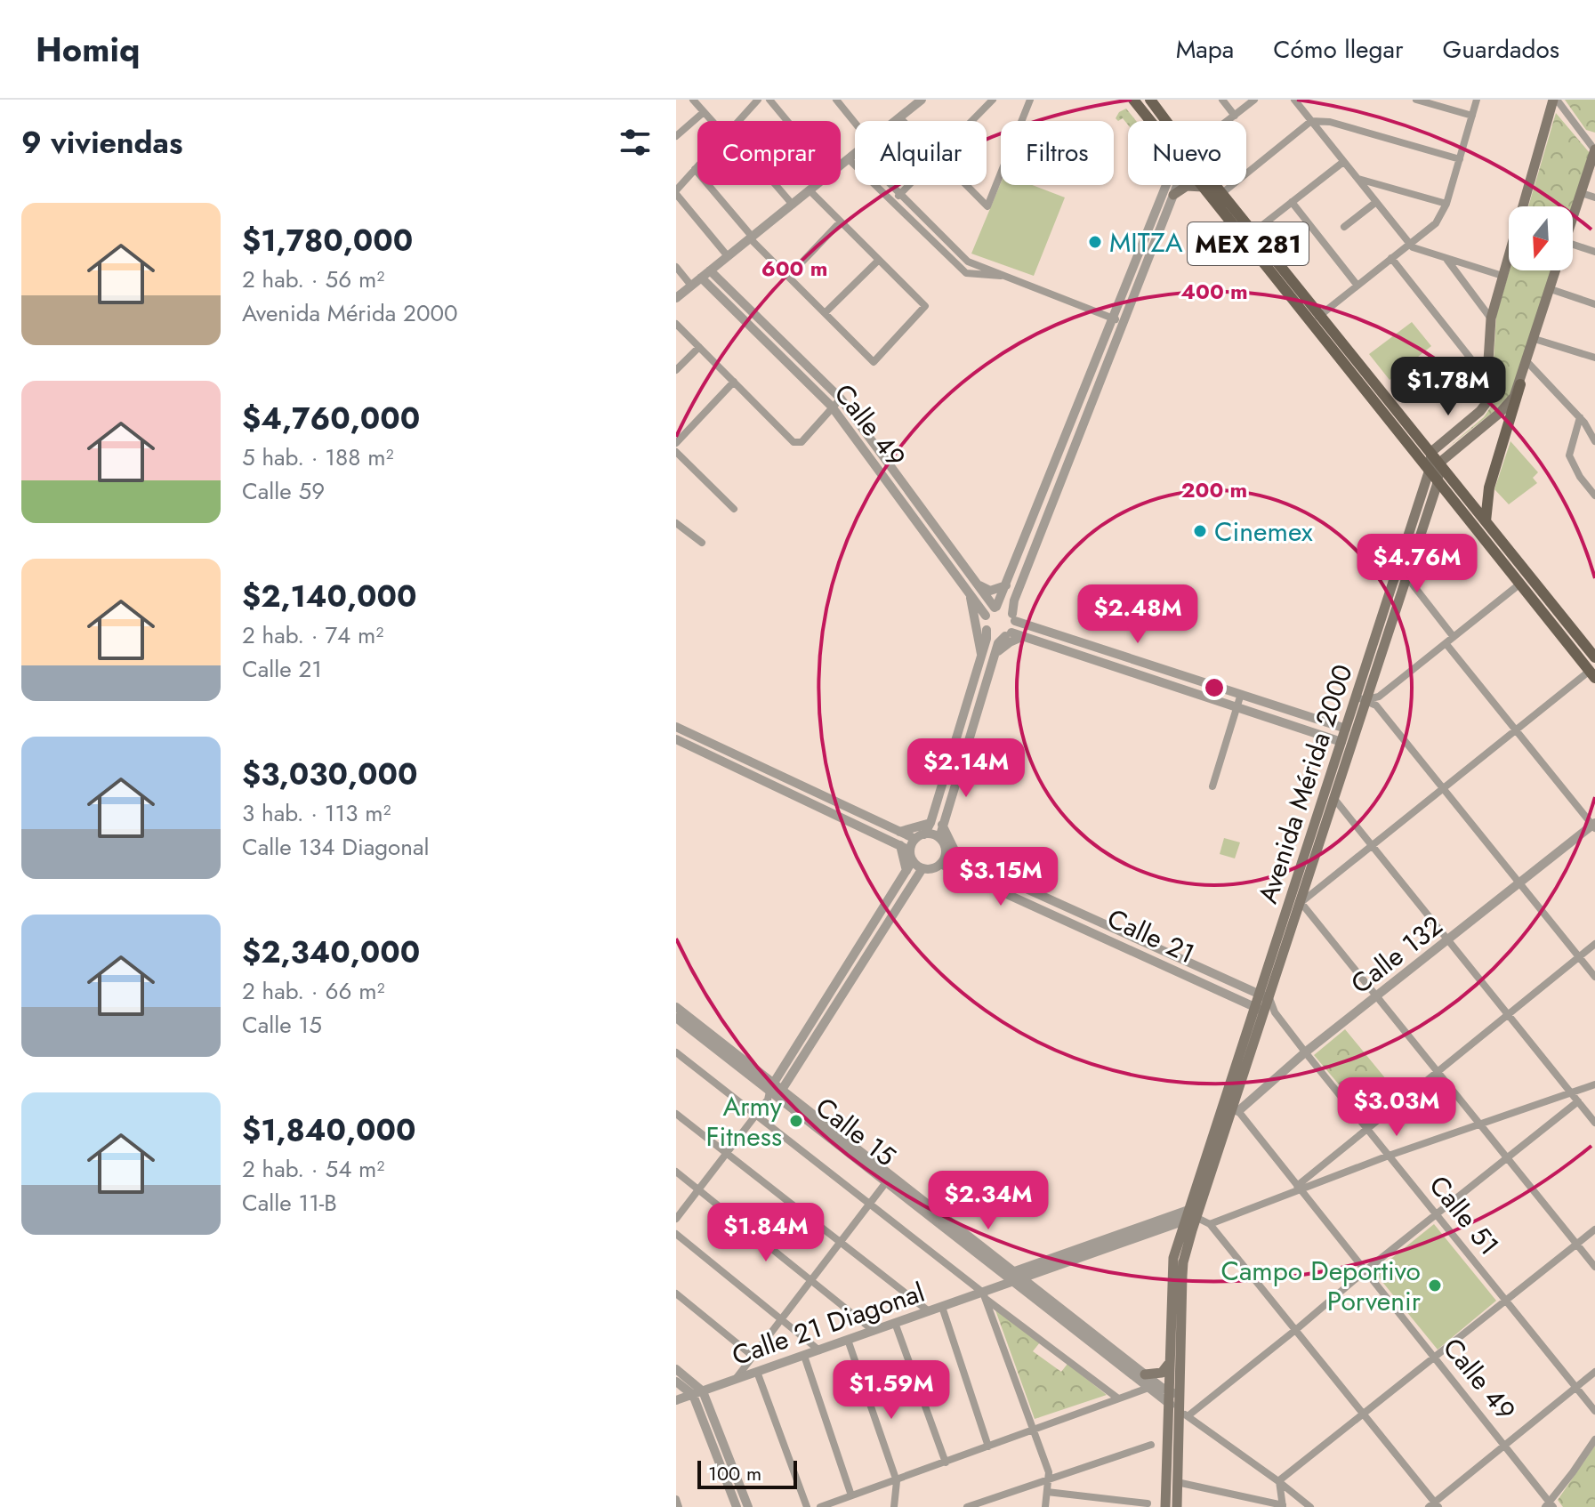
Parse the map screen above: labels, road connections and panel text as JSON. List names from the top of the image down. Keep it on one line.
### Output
{"streets":{"main road":["MEX 281","Avenida Mérida 2000"],"street":["Calle 49","Calle 21","Calle 132","Calle 15","Calle 51","Calle 21 Diagonal"]},"crossings":[["MEX 281","Avenida Mérida 2000"],["Calle 49","Avenida Mérida 2000"],["Calle 49","Calle 132"],["Avenida Mérida 2000","Calle 21"],["Avenida Mérida 2000","Calle 132"],["Avenida Mérida 2000","Calle 15"],["Avenida Mérida 2000","Calle 51"],["Avenida Mérida 2000","Calle 21 Diagonal"],["Calle 21","Calle 51"],["Calle 132","Calle 51"],["Calle 15","Calle 21 Diagonal"]],"places":["MITZA","Cinemex","Army Fitness","Campo Deportivo Porvenir"],"scale_bar":"100 m","north":"bottom","page":{"header":"Homiq","nav":["Mapa","Cómo llegar","Guardados"],"heading":"9 viviendas","chip":["Comprar","Alquilar","Filtros","Nuevo"],"list":[{"name":"$1,780,000","note":"2 hab. · 56 m² · Avenida Mérida 2000"},{"name":"$4,760,000","note":"5 hab. · 188 m² · Calle 59"},{"name":"$2,140,000","note":"2 hab. · 74 m² · Calle 21"},{"name":"$3,030,000","note":"3 hab. · 113 m² · Calle 134 Diagonal"},{"name":"$2,340,000","note":"2 hab. · 66 m² · Calle 15"},{"name":"$1,840,000","note":"2 hab. · 54 m² · Calle 11-B"}],"price":["$1.78M","$4.76M","$2.48M","$2.14M","$3.15M","$3.03M","$2.34M","$1.84M","$1.59M"],"scale":"100 m"},"rings":["600 m","400 m","200 m"]}
